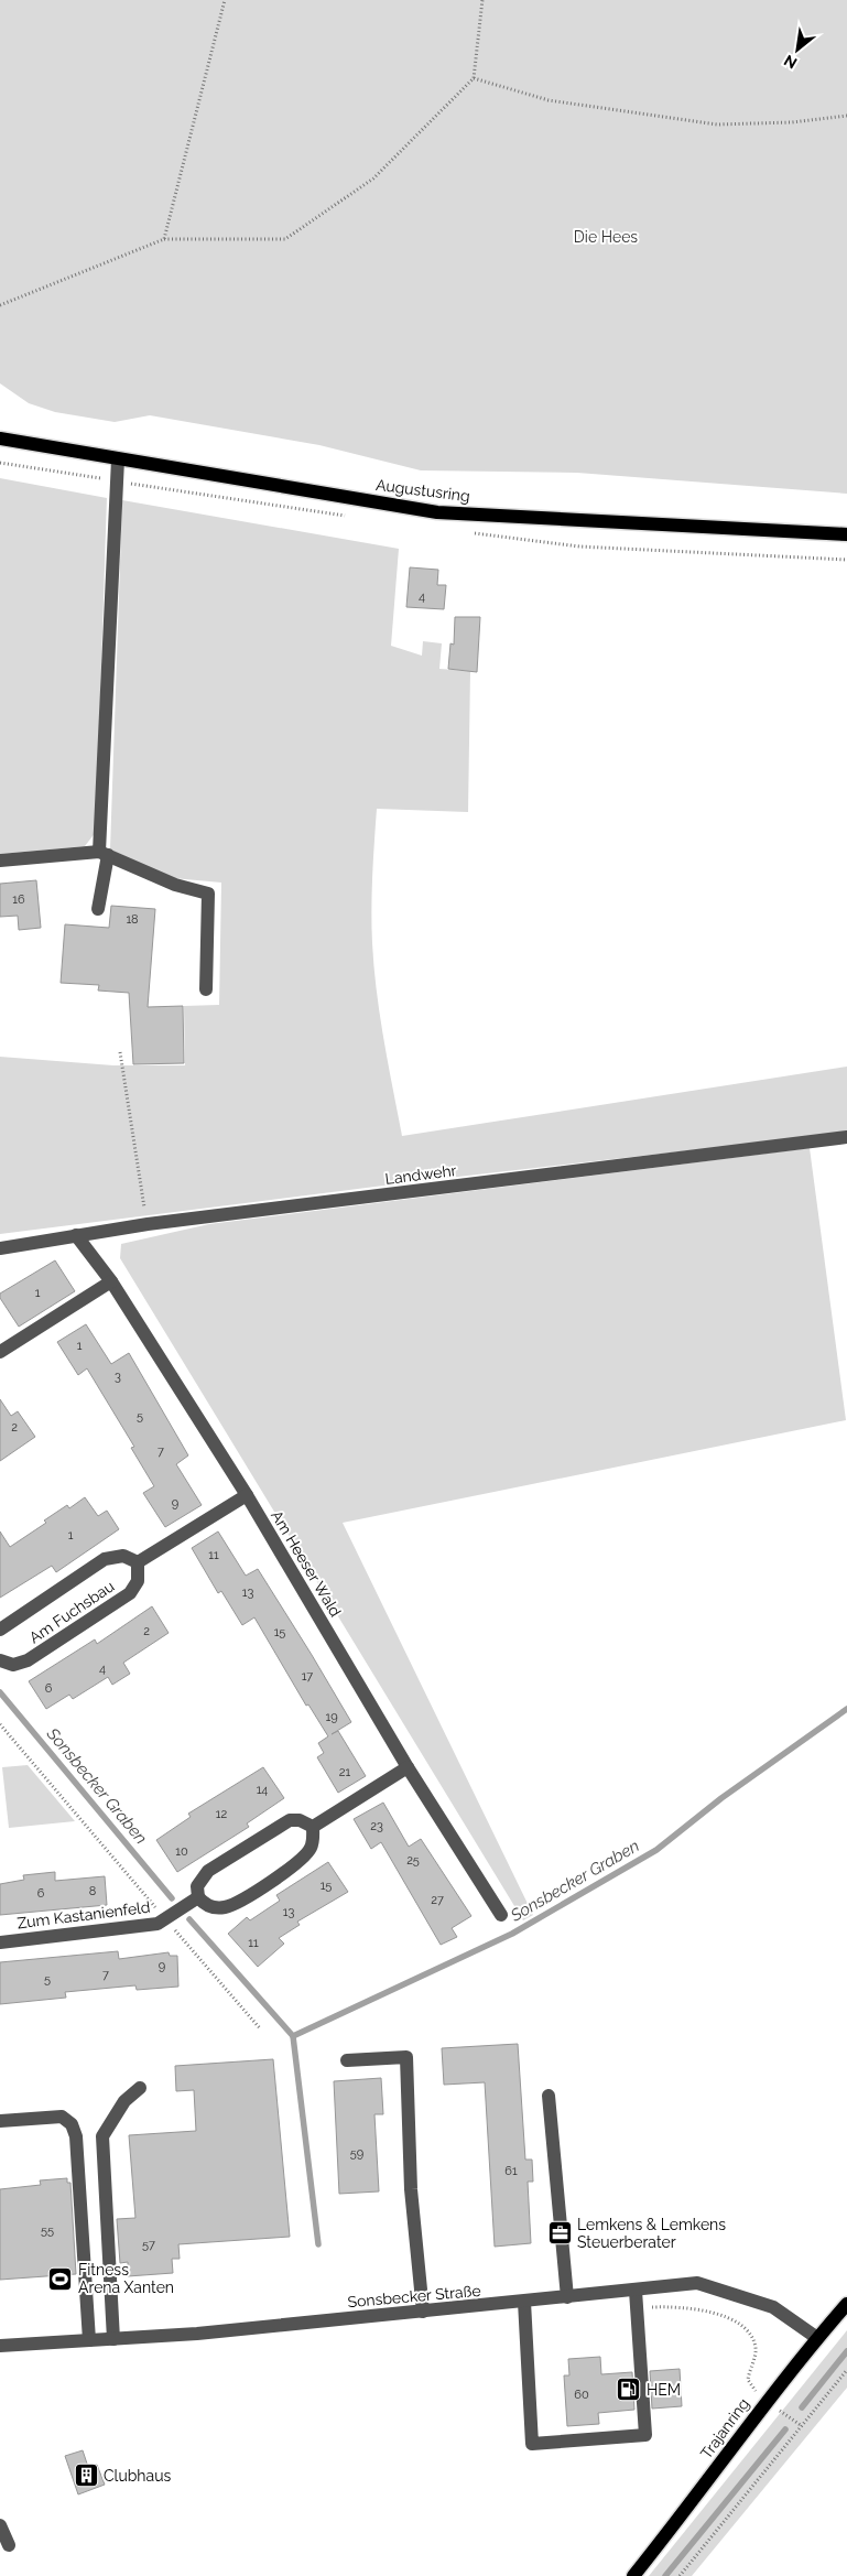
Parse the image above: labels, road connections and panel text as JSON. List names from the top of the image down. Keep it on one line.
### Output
{"streets":{"main road":["Augustusring","Trajanring"],"street":["Landwehr","Am Heeser Wald","Am Fuchsbau","Zum Kastanienfeld","Sonsbecker Straße"]},"crossings":[["Landwehr","Am Heeser Wald"],["Sonsbecker Straße","Trajanring"]],"water":["Sonsbecker Graben"],"parks":["Die Hees"],"places":{"office":["Lemkens & Lemkens Steuerberater"],"sports":["Fitness Arena Xanten"],"fuel station":["HEM"],"building":["Clubhaus"]},"house_numbers":["4","16","18","1","1","3","5","2","7","9","1","11","13","2","15","4","17","6","19","21","14","12","23","10","25","15","8","6","27","13","11","9","7","5","59","61","55","57","60"],"north":"bottom left"}
